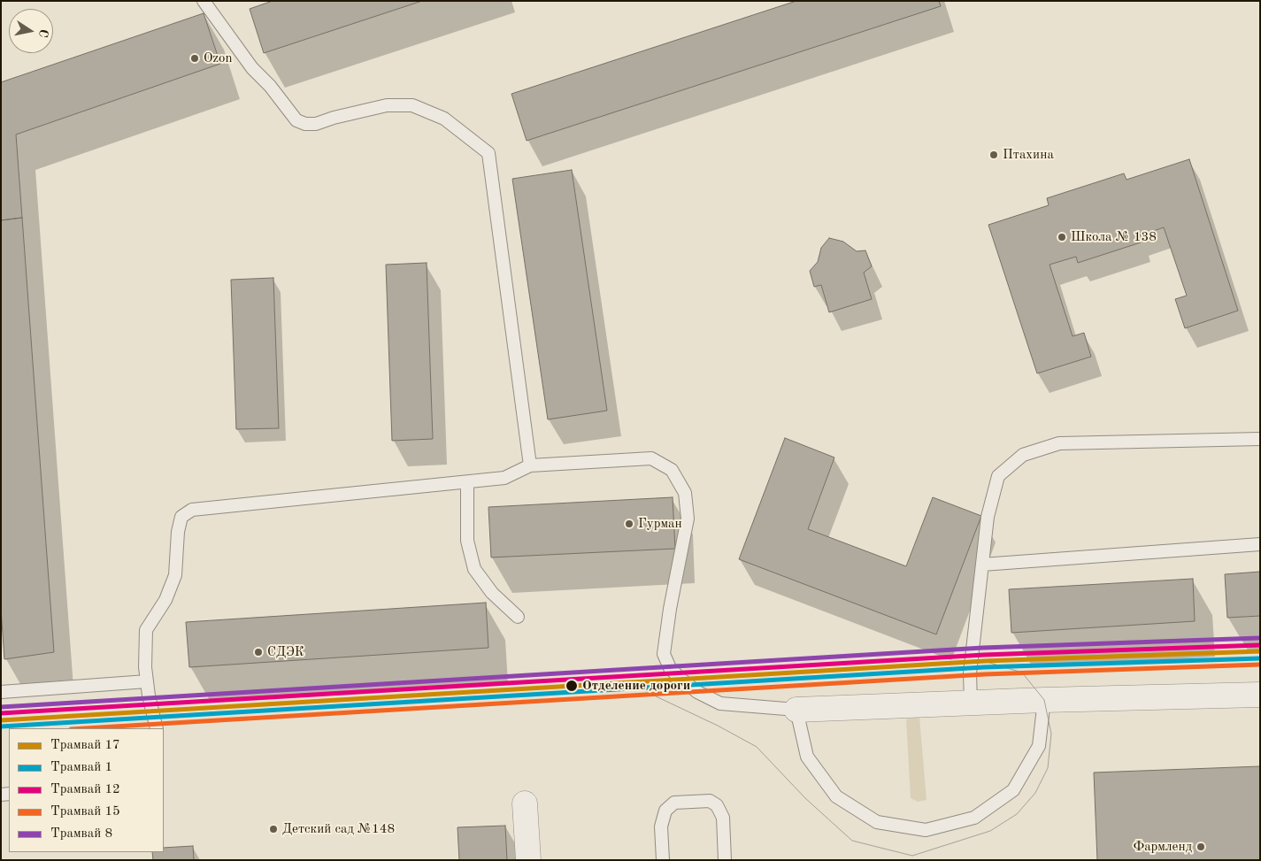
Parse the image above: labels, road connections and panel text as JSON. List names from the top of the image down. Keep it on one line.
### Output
{"places":["Ozon","Птахина","Школа № 138","Гурман","СДЭК","Отделение дороги","Детский сад №148","Фармленд"],"lines":["tram line 8","tram line 12","tram line 17","tram line 1","tram line 15"],"legend":["Трамвай 17","Трамвай 1","Трамвай 12","Трамвай 15","Трамвай 8"],"north":"right"}
